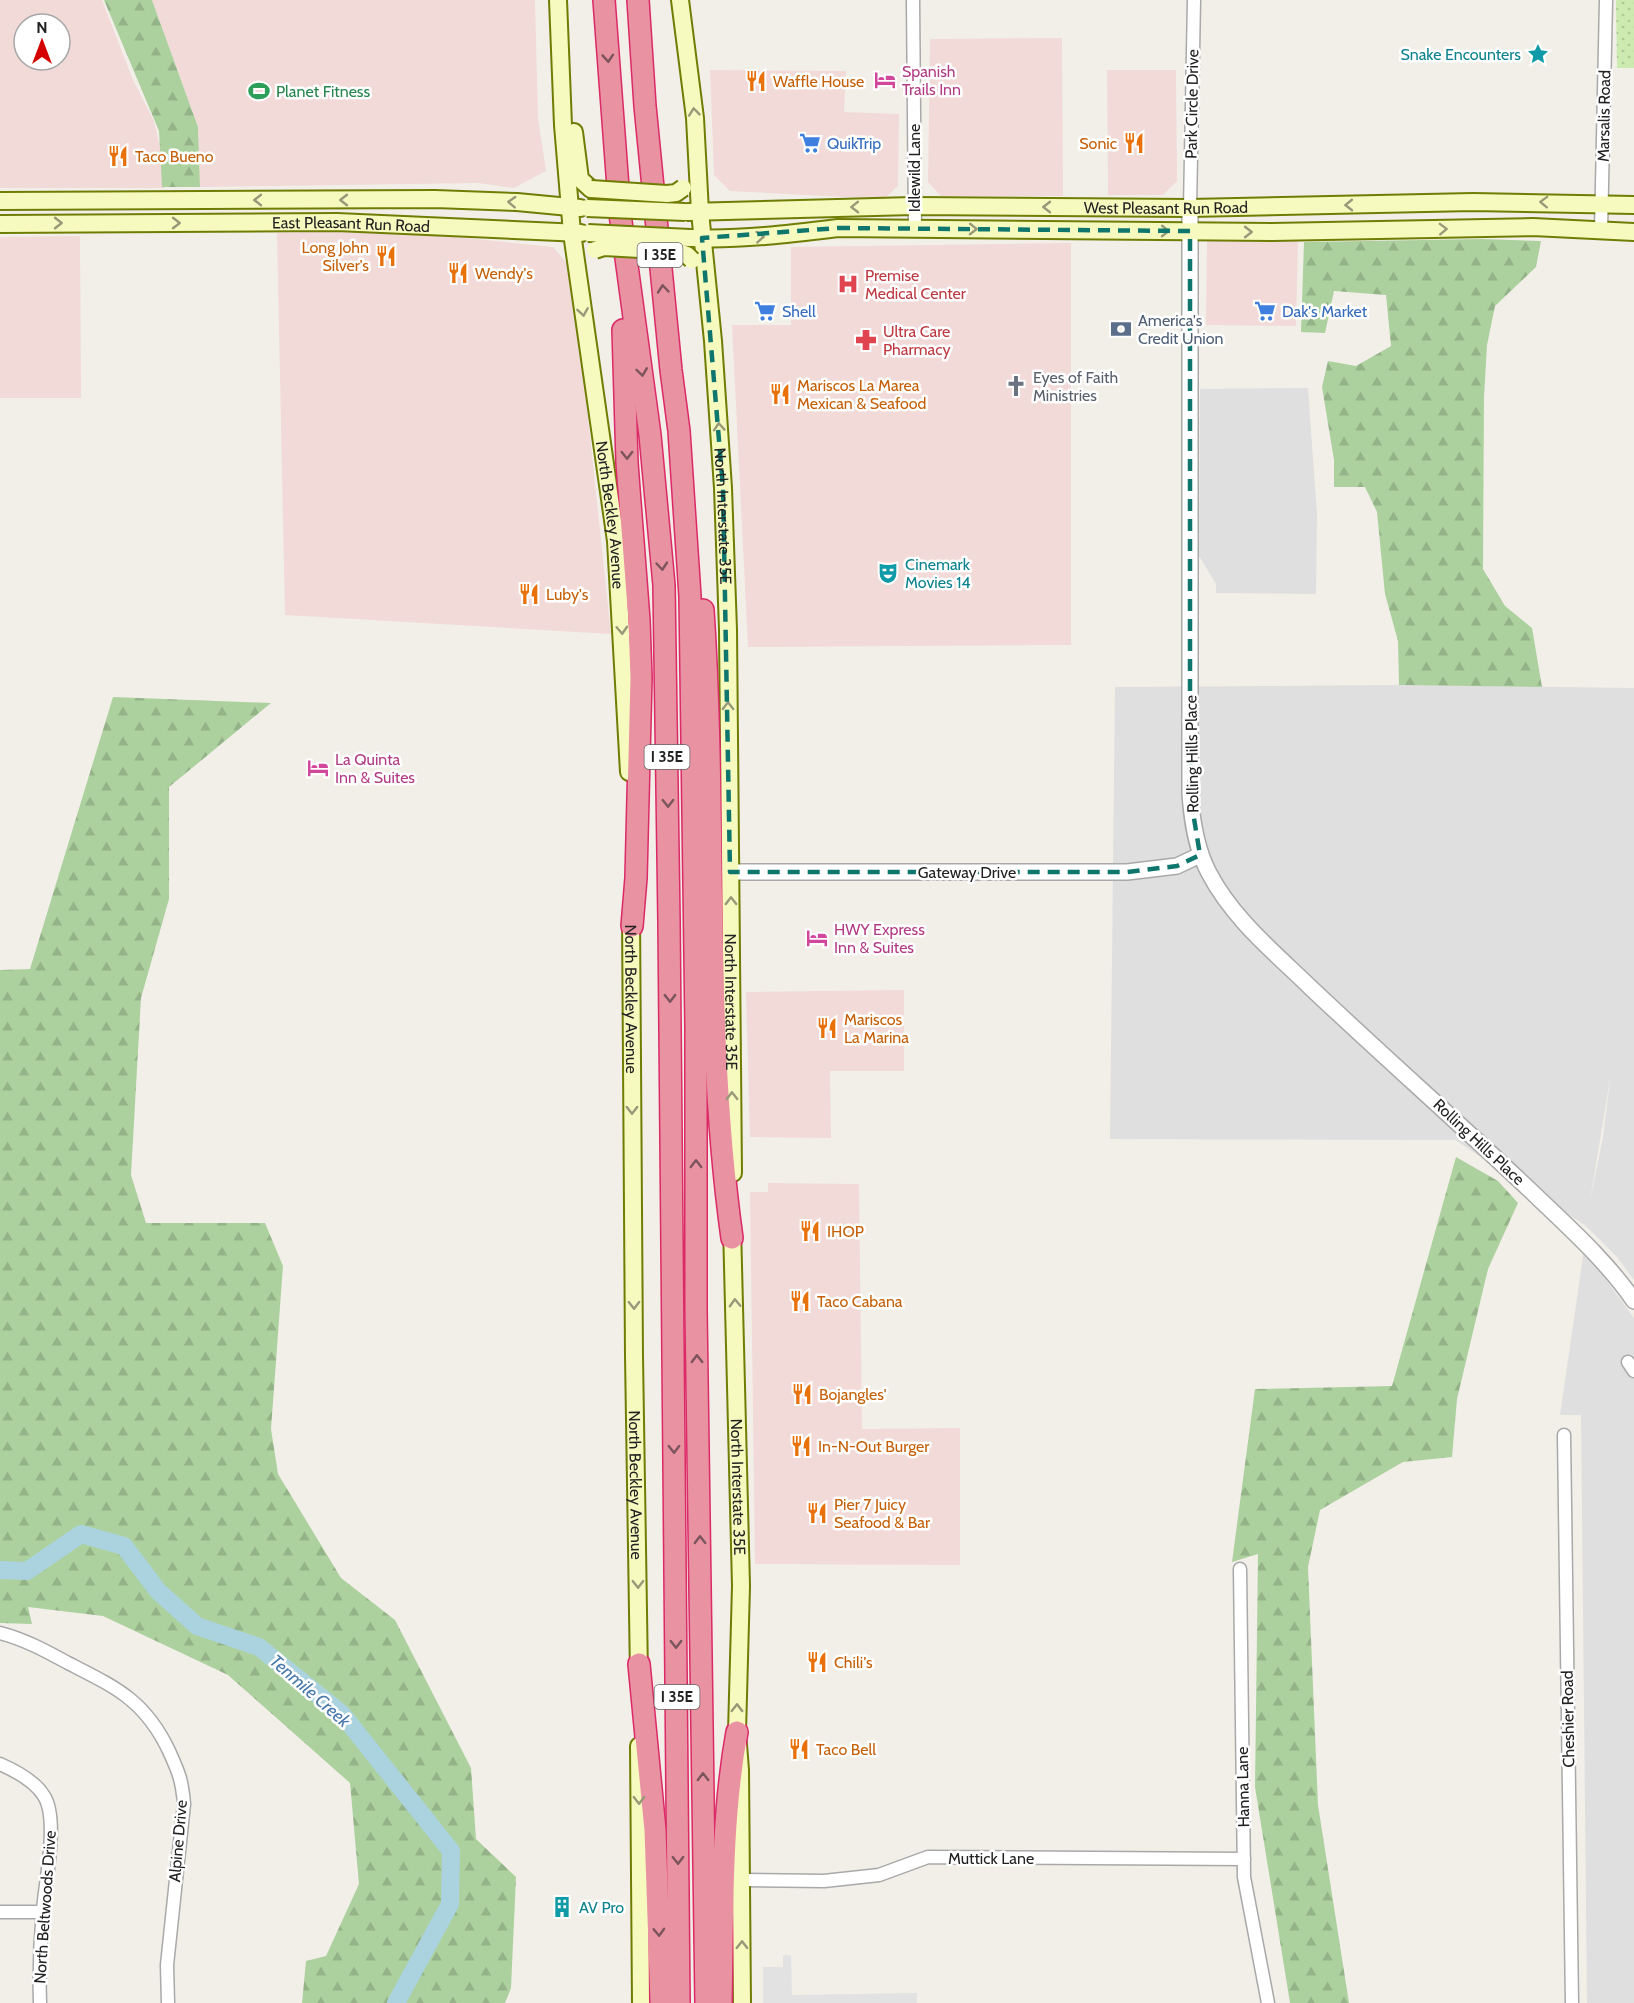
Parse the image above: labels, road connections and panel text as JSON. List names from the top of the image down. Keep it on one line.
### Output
{"streets":{"highway":["I 35E"],"main road":["West Pleasant Run Road","East Pleasant Run Road","North Beckley Avenue","North Interstate 35E"],"street":["Park Circle Drive","Marsalis Road","Idlewild Lane","Rolling Hills Place","Gateway Drive","Cheshier Road","Hanna Lane","Alpine Drive","Muttick Lane","North Beltwoods Drive"]},"crossings":[["Park Circle Drive","West Pleasant Run Road"],["Park Circle Drive","Rolling Hills Place"],["Marsalis Road","West Pleasant Run Road"],["Idlewild Lane","West Pleasant Run Road"],["West Pleasant Run Road","East Pleasant Run Road"],["West Pleasant Run Road","North Interstate 35E"],["West Pleasant Run Road","Rolling Hills Place"],["East Pleasant Run Road","North Beckley Avenue"],["East Pleasant Run Road","North Interstate 35E"],["North Interstate 35E","Gateway Drive"],["North Interstate 35E","Muttick Lane"],["Rolling Hills Place","Gateway Drive"],["Hanna Lane","Muttick Lane"]],"one_way":["North Beckley Avenue","North Interstate 35E"],"water":["Tenmile Creek"],"places":{"place":["Snake Encounters"],"hotel":["Spanish Trails Inn","La Quinta Inn & Suites","HWY Express Inn & Suites"],"restaurant":["Waffle House","Sonic","Taco Bueno","Long John Silver's","Wendy's","Mariscos La Marea Mexican & Seafood","Luby's","Mariscos La Marina","IHOP","Taco Cabana","Bojangles'","In-N-Out Burger","Pier 7 Juicy Seafood & Bar","Chili's","Taco Bell"],"sports":["Planet Fitness"],"supermarket":["QuikTrip","Shell","Dak's Market"],"hospital":["Premise Medical Center"],"bank":["America's Credit Union"],"pharmacy":["Ultra Care Pharmacy"],"church":["Eyes of Faith Ministries"],"theatre":["Cinemark Movies 14"],"building":["AV Pro"]},"north":"top"}
